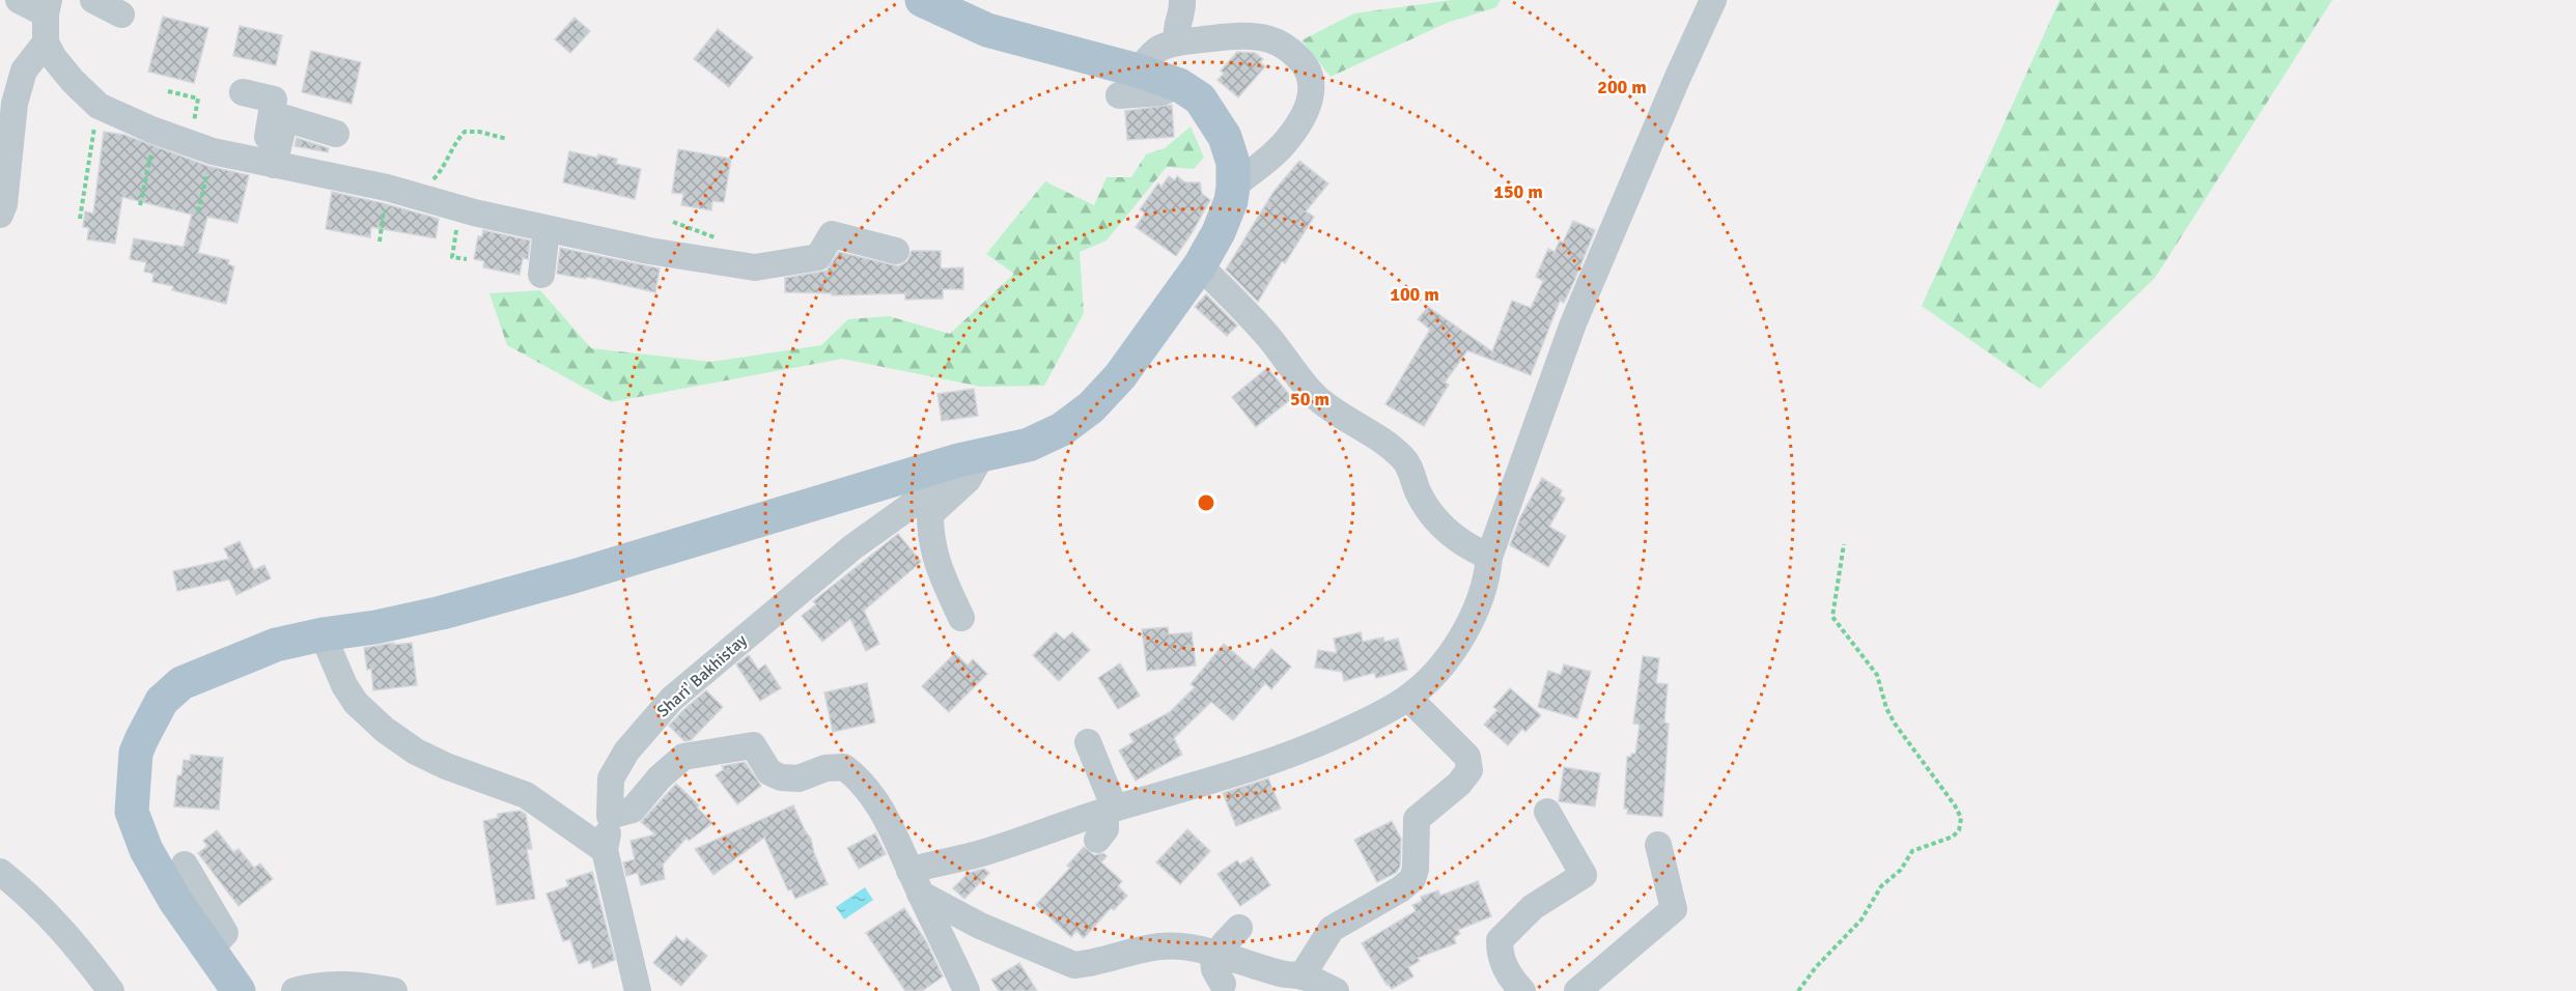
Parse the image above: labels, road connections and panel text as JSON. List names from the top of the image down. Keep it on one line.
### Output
{"streets":{"street":["Shari' Bakhistay"]},"rings":["200 m","150 m","100 m","50 m"]}
